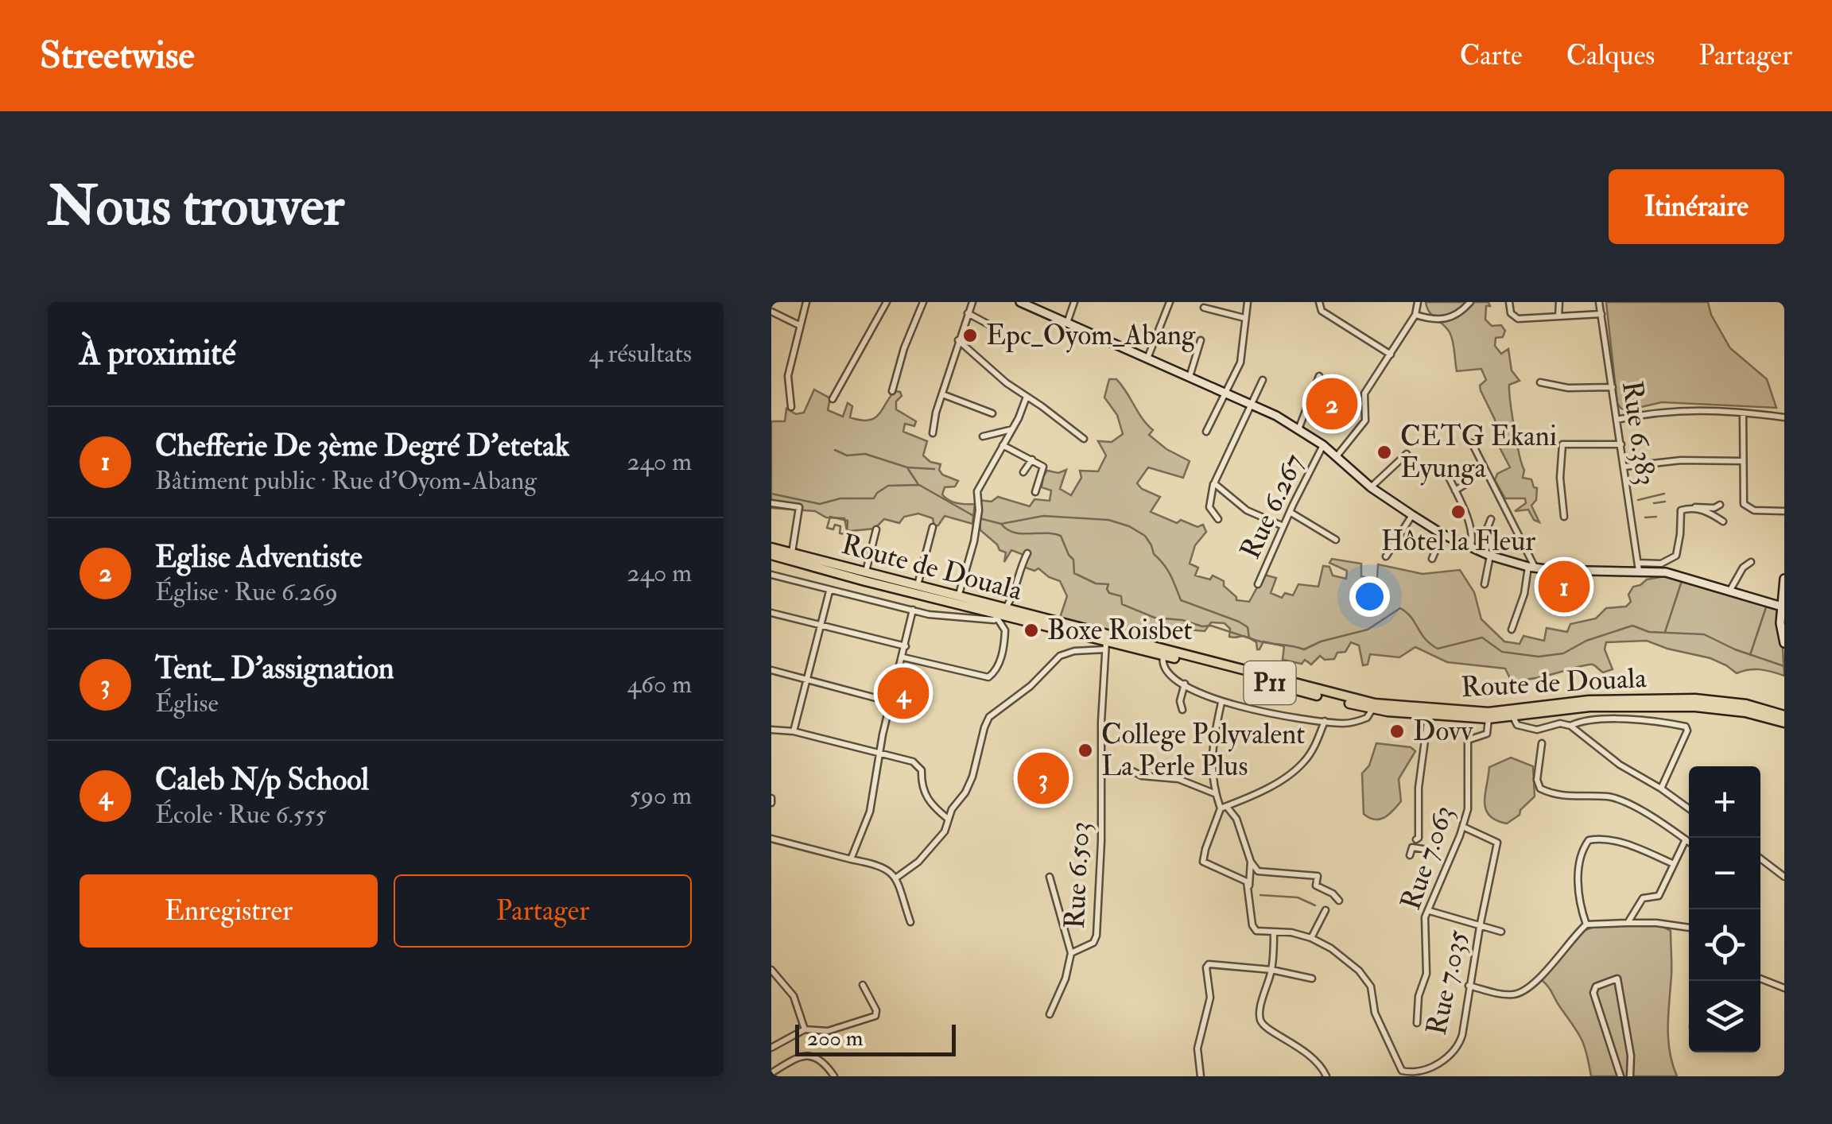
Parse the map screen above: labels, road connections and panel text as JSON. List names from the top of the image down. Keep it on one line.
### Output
{"streets":{"main road":["Route de Douala","P11"],"street":["Rue 6.383","Rue 6.267","Rue 7.063","Rue 6.503","Rue 7.035"]},"crossings":[["Route de Douala","P11"],["P11","Rue 7.063"],["P11","Rue 6.503"],["Rue 7.063","Rue 7.035"]],"places":["Epc_Oyom_Abang","CETG Ekani Eyunga","Hôtel la Fleur","Boxe Roisbet","Dovv","College Polyvalent La Perle Plus"],"scale_bar":"200 m","page":{"header":"Streetwise","nav":["Carte","Calques","Partager"],"buttons":["Itinéraire",["Enregistrer","Partager"]],"title":"Nous trouver","heading":["À proximité","4 résultats"],"pins":["2","1","4","3"],"list":[{"mark":"1","name":"Chefferie De 3ème Degré D'etetak","note":"Bâtiment public · Rue d'Oyom-Abang","value":"240 m"},{"mark":"2","name":"Eglise Adventiste","note":"Église · Rue 6.269","value":"240 m"},{"mark":"3","name":"Tent_ D'assignation","note":"Église","value":"460 m"},{"mark":"4","name":"Caleb N/p School","note":"École · Rue 6.555","value":"590 m"}],"map_buttons":["+","−"],"scale":"200 m"}}
